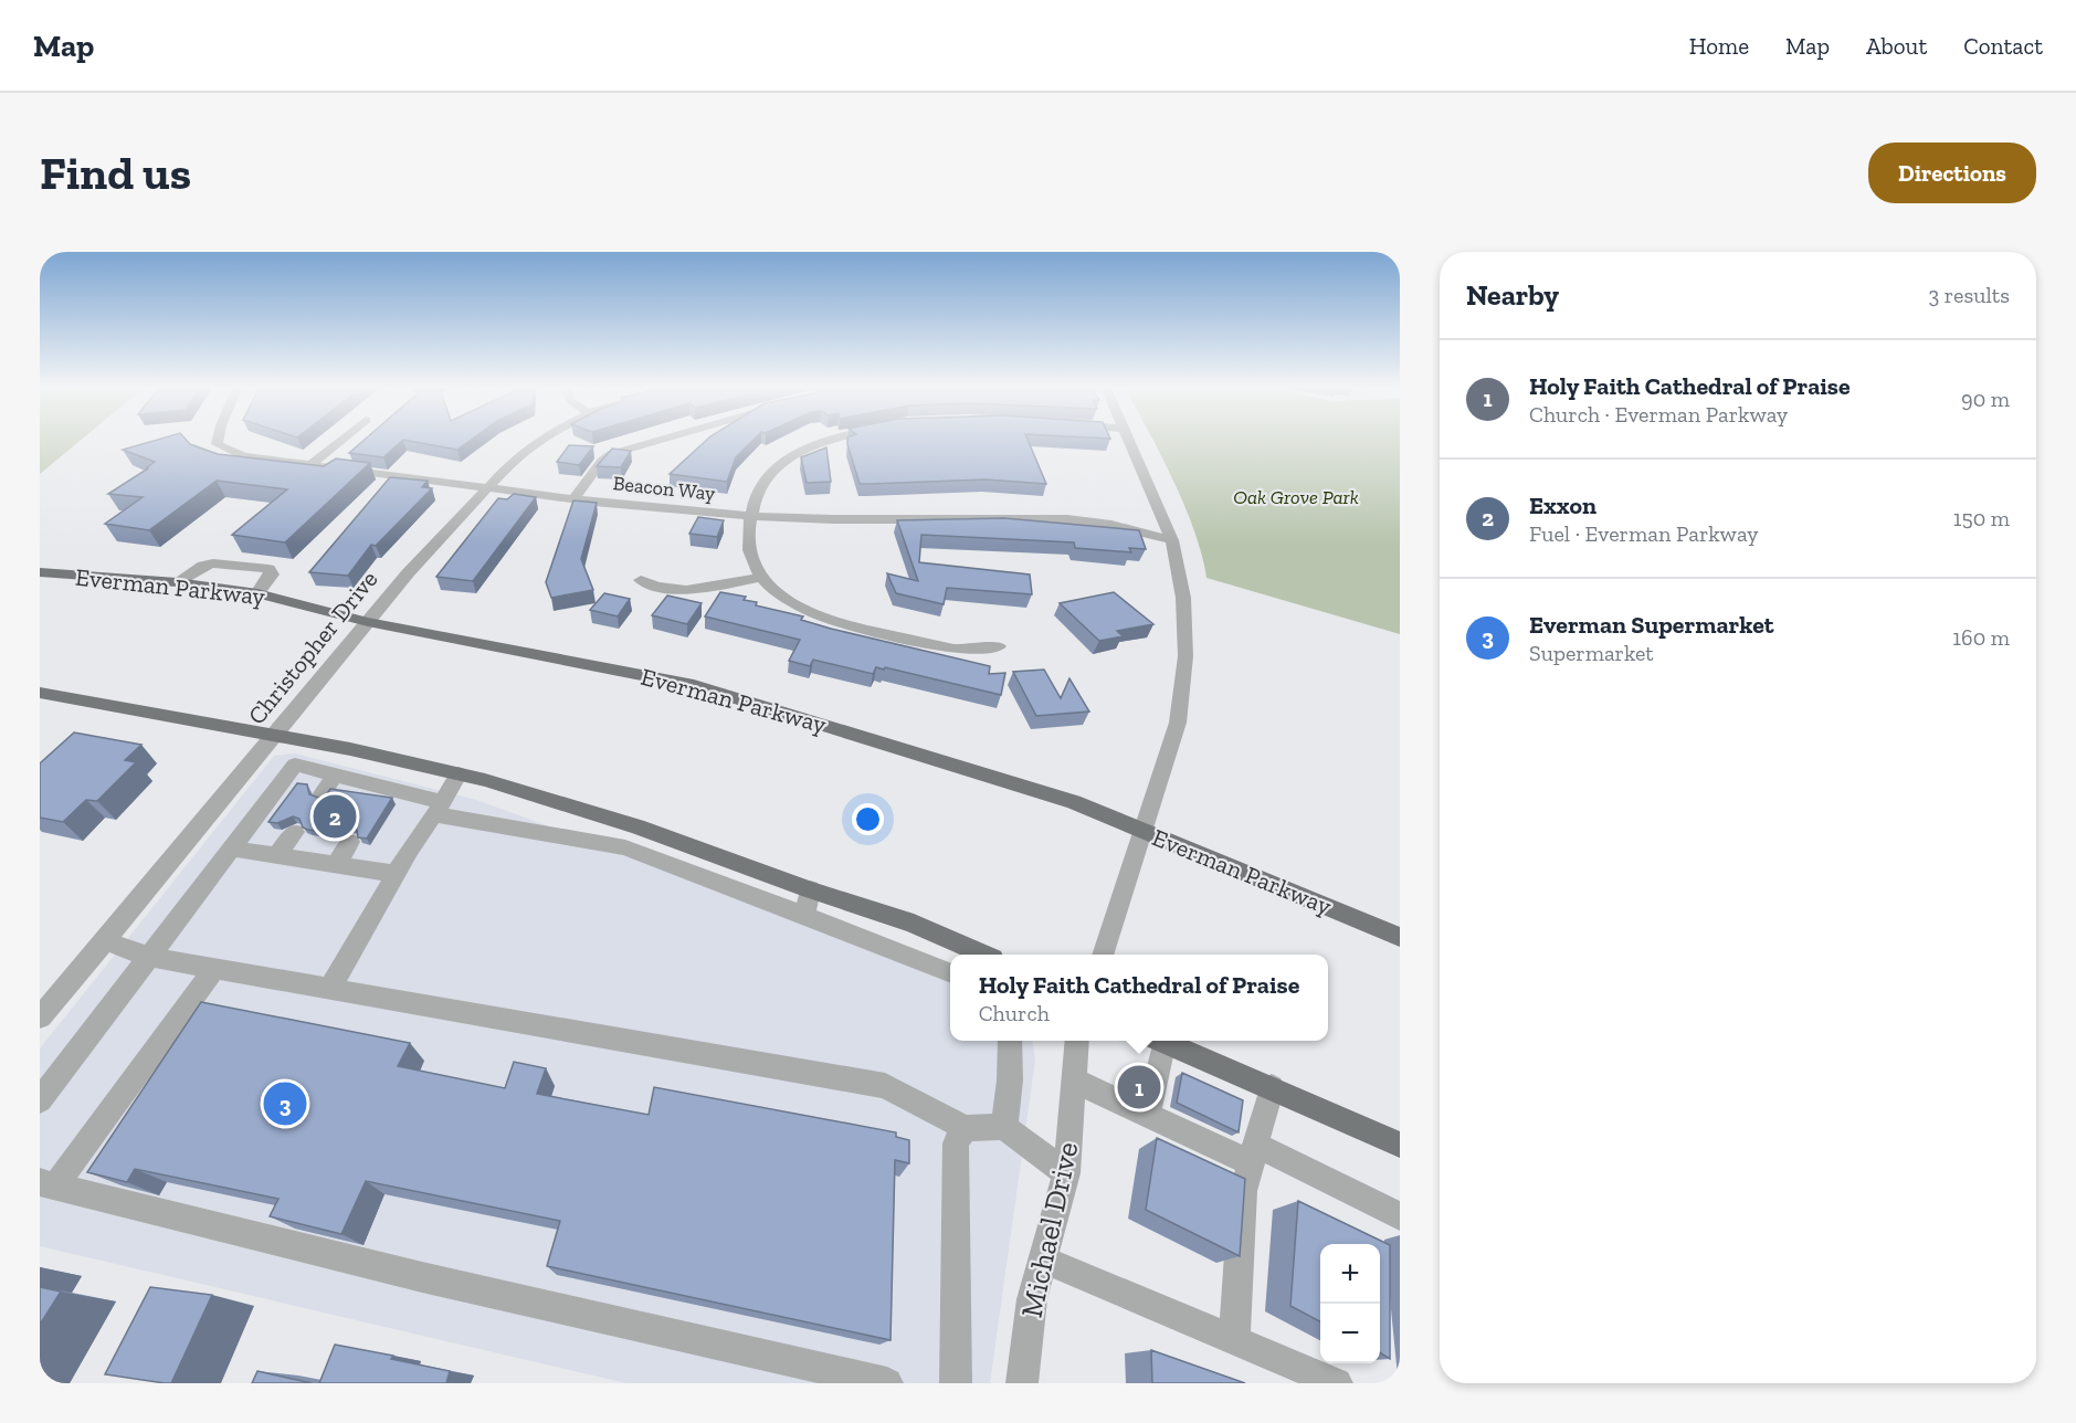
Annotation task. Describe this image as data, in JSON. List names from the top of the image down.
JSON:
{
  "streets": {
    "main road": ["Everman Parkway"],
    "street": ["Beacon Way", "Christopher Drive", "Michael Drive"]
  },
  "crossings": [
    ["Beacon Way", "Christopher Drive"],
    ["Everman Parkway", "Christopher Drive"]
  ],
  "parks": ["Oak Grove Park"],
  "page": {
    "header": "Map",
    "nav": [
      "Home",
      "Map",
      "About",
      "Contact"
    ],
    "buttons": "Directions",
    "title": "Find us",
    "heading": ["Nearby", "3 results"],
    "list": [
      {
        "mark": "1",
        "name": "Holy Faith Cathedral of Praise",
        "note": "Church · Everman Parkway",
        "value": "90 m"
      },
      {
        "mark": "2",
        "name": "Exxon",
        "note": "Fuel · Everman Parkway",
        "value": "150 m"
      },
      {
        "mark": "3",
        "name": "Everman Supermarket",
        "note": "Supermarket",
        "value": "160 m"
      }
    ],
    "pins": ["2", "1", "3"],
    "popup": ["Holy Faith Cathedral of Praise", "Church"],
    "map_buttons": ["+", "−"]
  }
}
